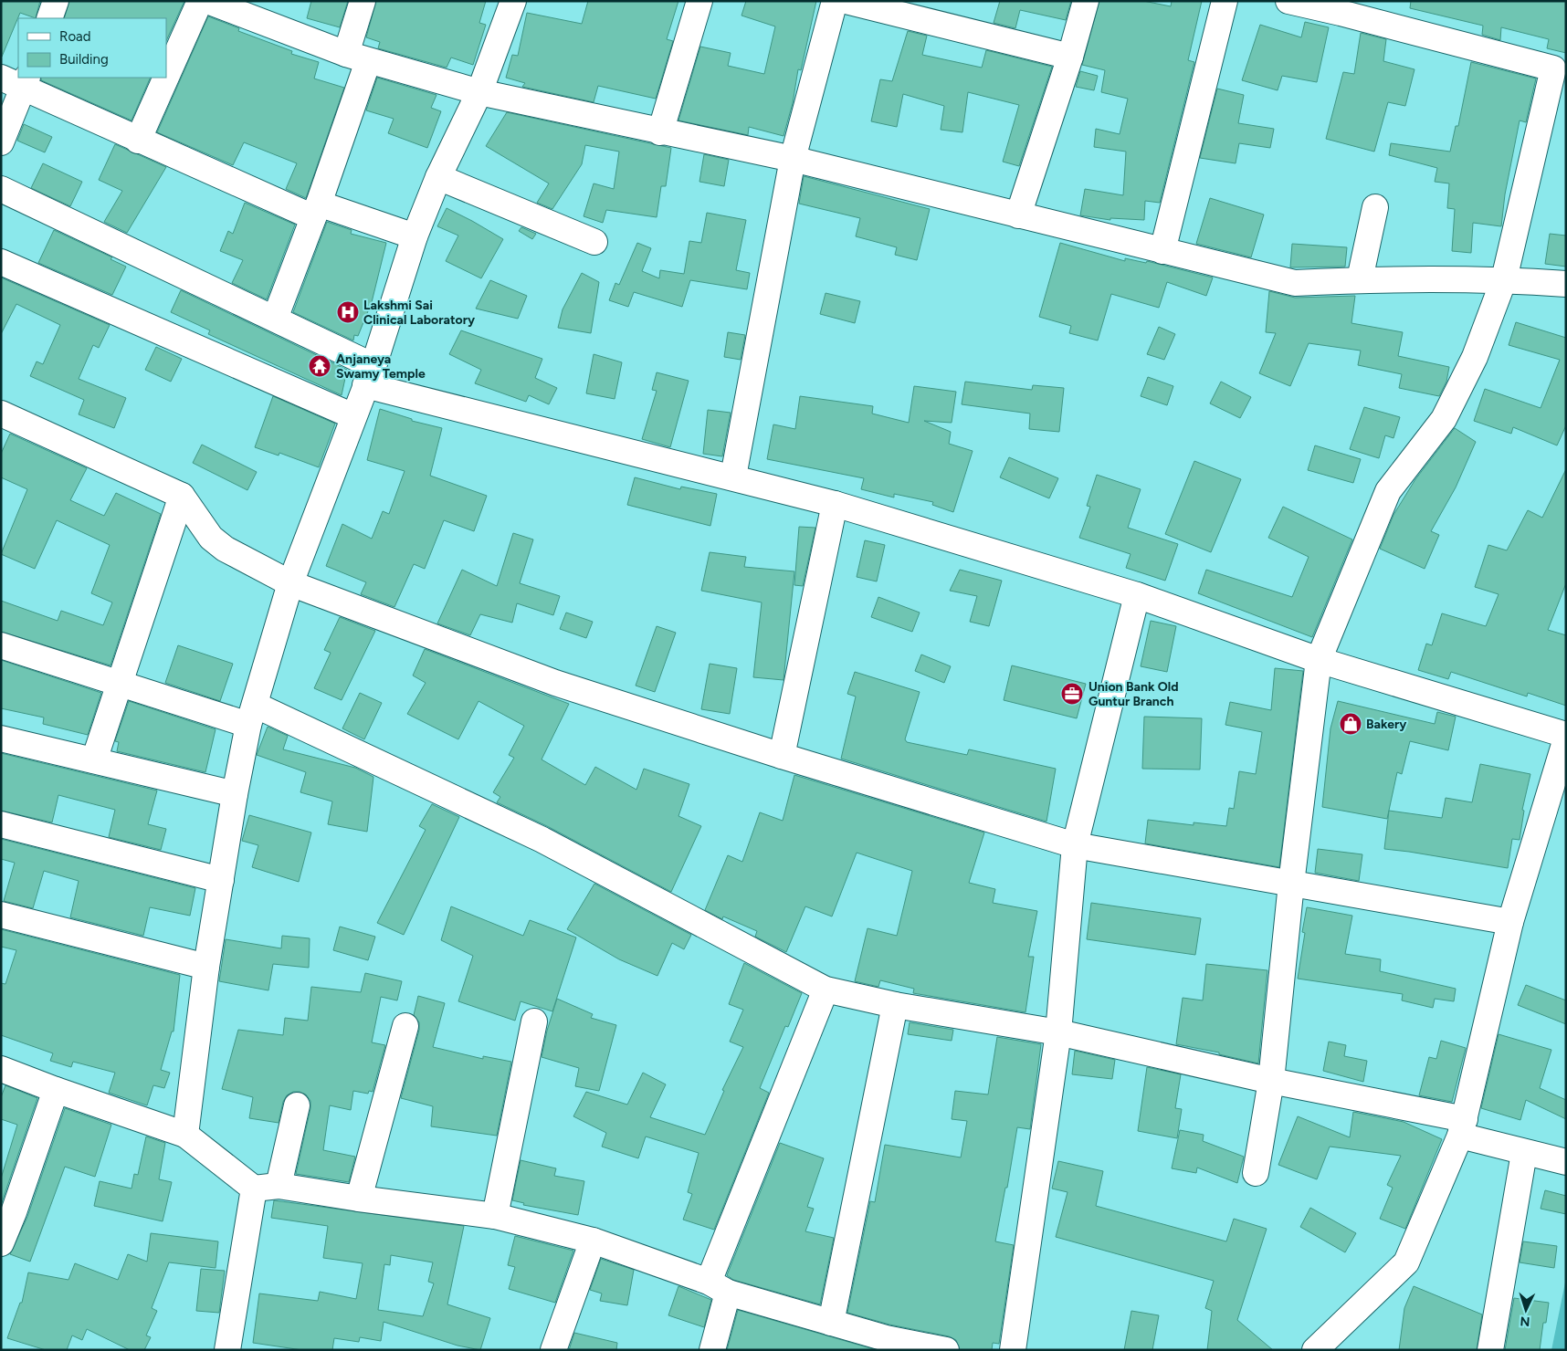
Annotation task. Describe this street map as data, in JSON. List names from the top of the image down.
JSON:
{
  "places": {
    "hospital": ["Lakshmi Sai Clinical Laboratory"],
    "temple": ["Anjaneya Swamy Temple"],
    "office": ["Union Bank Old Guntur Branch"],
    "shop": ["Bakery"]
  },
  "legend": ["Road", "Building"],
  "north": "bottom"
}
